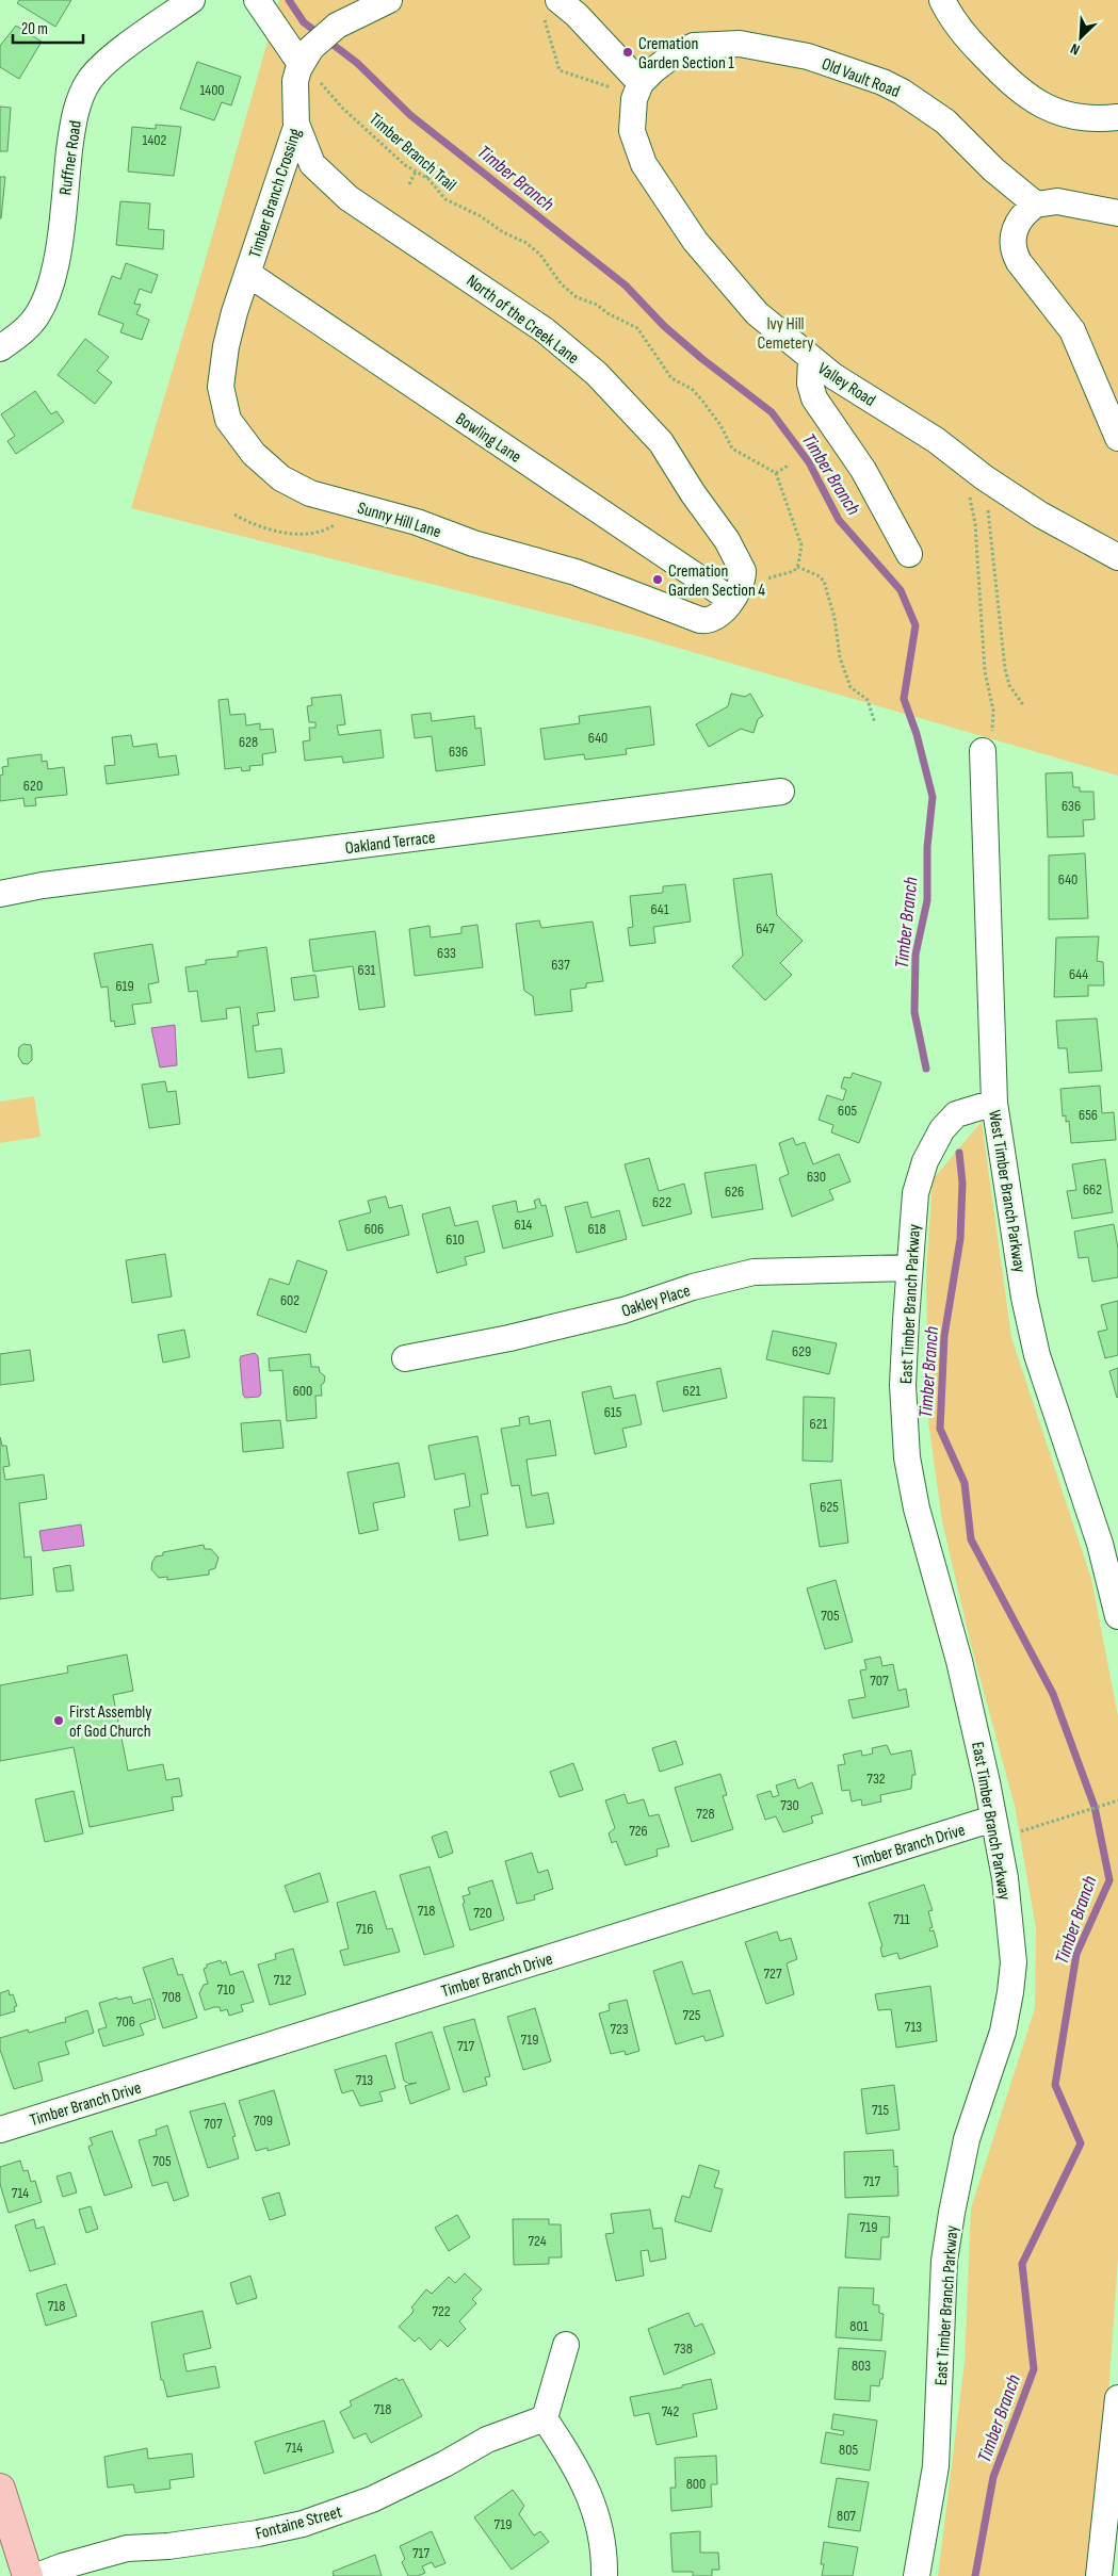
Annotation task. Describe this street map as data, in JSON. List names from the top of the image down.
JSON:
{
  "streets": {
    "street": [
      "Old Vault Road",
      "Ruffner Road",
      "Timber Branch Crossing",
      "North of the Creek Lane",
      "Valley Road",
      "Bowling Lane",
      "Sunny Hill Lane",
      "Oakland Terrace",
      "West Timber Branch Parkway",
      "Oakley Place",
      "East Timber Branch Parkway",
      "Timber Branch Drive",
      "Fontaine Street"
    ],
    "path": ["Timber Branch Trail"]
  },
  "crossings": [
    ["Old Vault Road", "Valley Road"],
    ["Timber Branch Trail", "Timber Branch Crossing"],
    ["Timber Branch Crossing", "North of the Creek Lane"],
    ["Timber Branch Crossing", "Bowling Lane"],
    ["Timber Branch Crossing", "Sunny Hill Lane"],
    ["North of the Creek Lane", "Bowling Lane"],
    ["North of the Creek Lane", "Sunny Hill Lane"],
    ["Bowling Lane", "Sunny Hill Lane"],
    ["West Timber Branch Parkway", "East Timber Branch Parkway"],
    ["Oakley Place", "East Timber Branch Parkway"],
    ["East Timber Branch Parkway", "Timber Branch Drive"]
  ],
  "water": ["Timber Branch"],
  "parks": ["Ivy Hill Cemetery"],
  "places": ["Cremation Garden Section 1", "Cremation Garden Section 4", "First Assembly of God Church"],
  "house_numbers": [
    "1400",
    "1402",
    "640",
    "628",
    "636",
    "620",
    "636",
    "640",
    "641",
    "647",
    "633",
    "637",
    "631",
    "644",
    "619",
    "605",
    "656",
    "630",
    "662",
    "626",
    "622",
    "614",
    "606",
    "618",
    "610",
    "602",
    "629",
    "600",
    "621",
    "615",
    "621",
    "625",
    "705",
    "707",
    "732",
    "730",
    "728",
    "726",
    "718",
    "720",
    "711",
    "716",
    "727",
    "712",
    "710",
    "708",
    "725",
    "706",
    "713",
    "723",
    "719",
    "717",
    "713",
    "715",
    "709",
    "707",
    "705",
    "717",
    "714",
    "719",
    "724",
    "718",
    "722",
    "801",
    "738",
    "803",
    "718",
    "742",
    "714",
    "805",
    "800",
    "807",
    "719",
    "717"
  ],
  "scale_bar": "20 m",
  "north": "bottom left"
}
